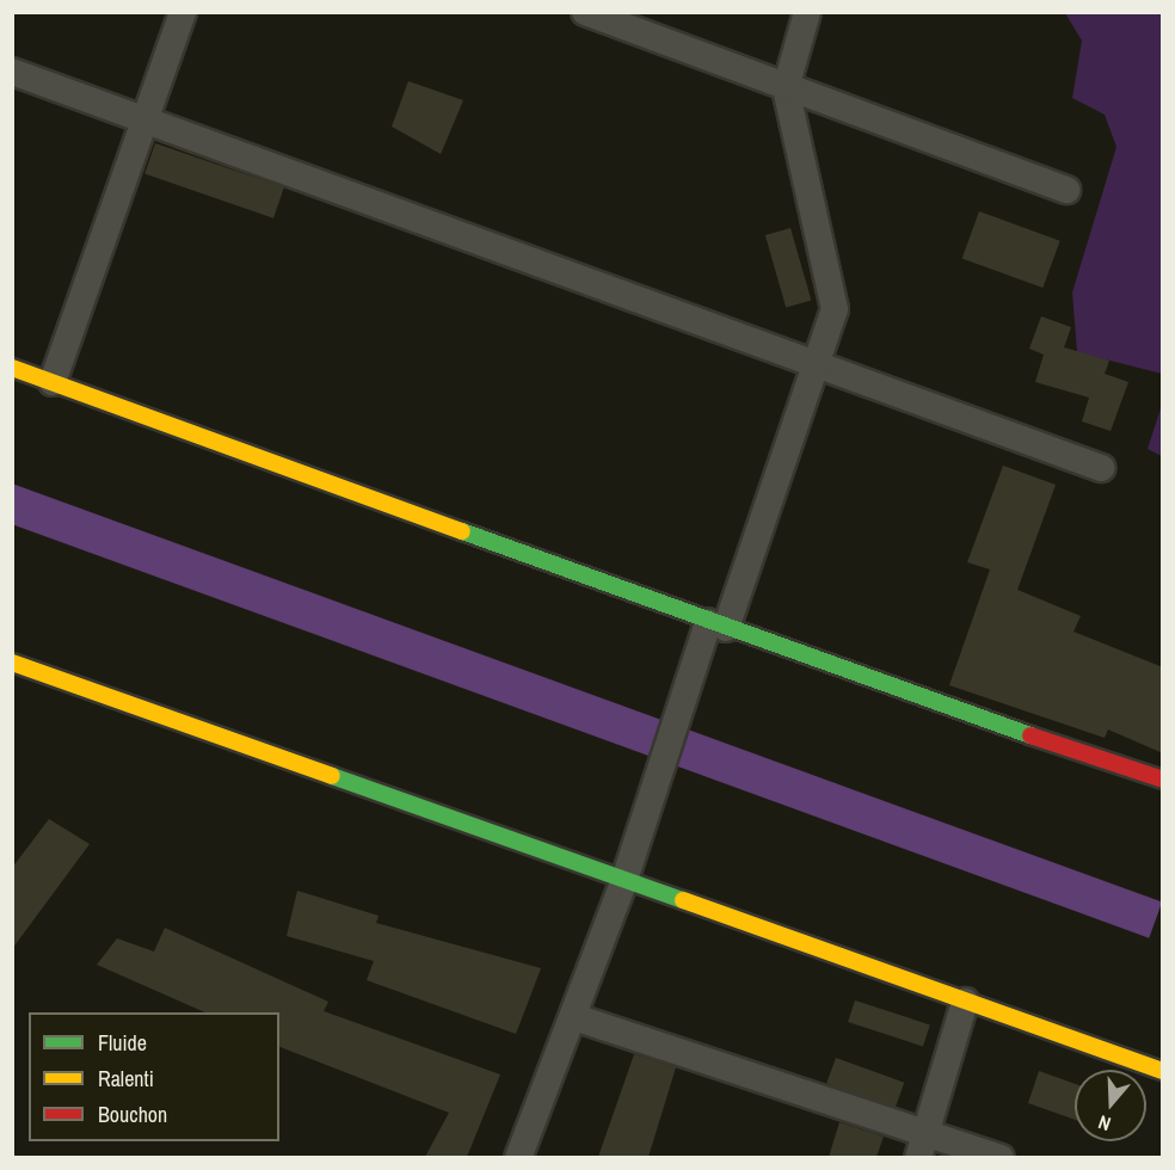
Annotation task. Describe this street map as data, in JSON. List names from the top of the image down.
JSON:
{
  "legend": ["Fluide", "Ralenti", "Bouchon"],
  "north": "bottom"
}
